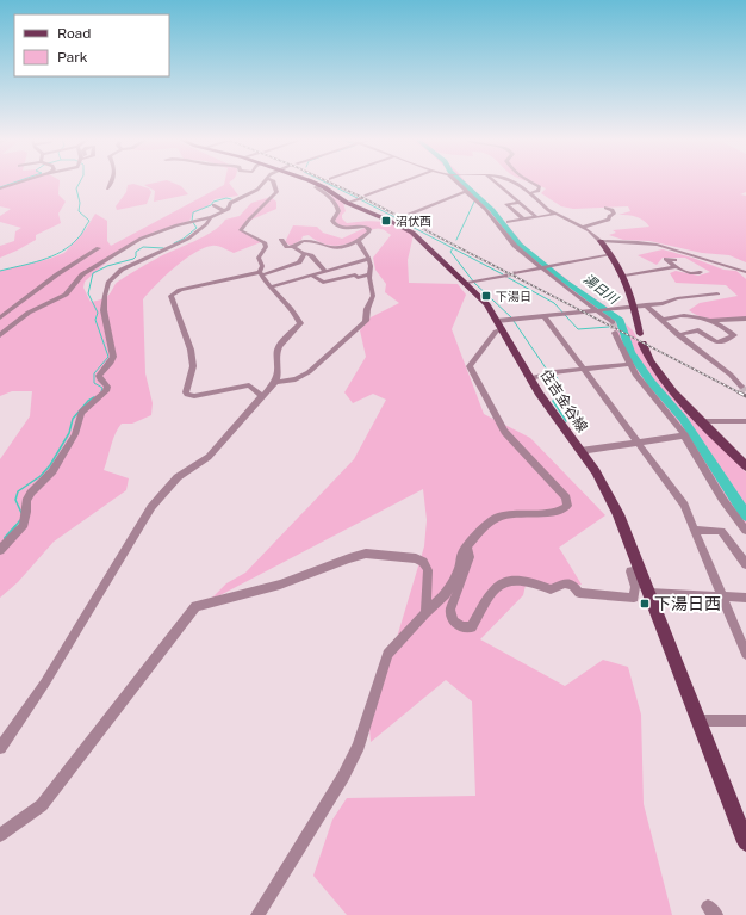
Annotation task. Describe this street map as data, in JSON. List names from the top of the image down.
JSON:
{
  "streets": {
    "main road": ["住吉金谷線"]
  },
  "water": ["湯日川"],
  "places": {
    "transit": ["沼伏西", "下湯日", "下湯日西"]
  },
  "legend": ["Road", "Park"]
}
